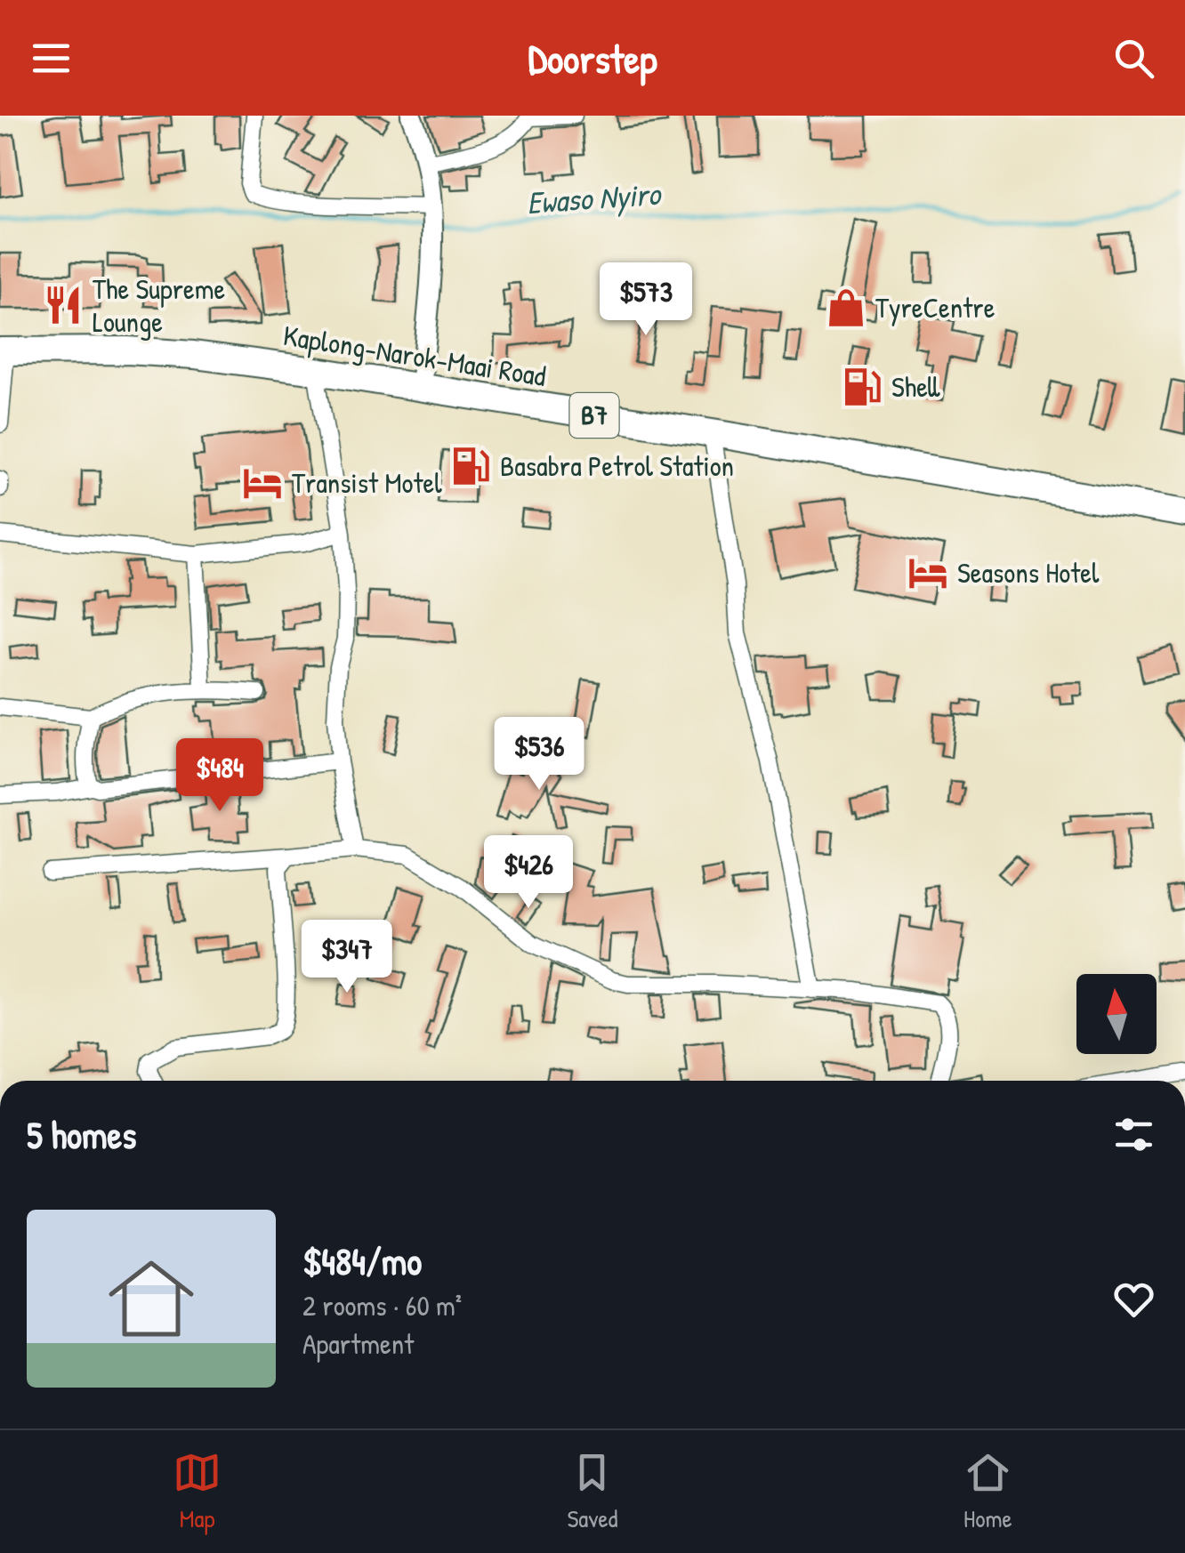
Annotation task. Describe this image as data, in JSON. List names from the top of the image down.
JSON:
{
  "streets": {
    "highway": ["Kaplong-Narok-Maai Road", "B7"]
  },
  "water": ["Ewaso Nyiro"],
  "places": {
    "restaurant": ["The Supreme Lounge"],
    "shop": ["TyreCentre"],
    "fuel station": ["Shell", "Basabra Petrol Station"],
    "hotel": ["Transist Motel", "Seasons Hotel"]
  },
  "north": "top",
  "page": {
    "header": "Doorstep",
    "price": [
      "$573",
      "$536",
      "$484",
      "$426",
      "$347"
    ],
    "heading": "5 homes",
    "list": [
      {
        "name": "$484/mo",
        "note": "2 rooms · 60 m² · Apartment"
      }
    ],
    "tabs": ["Map", "Saved", "Home"]
  }
}
